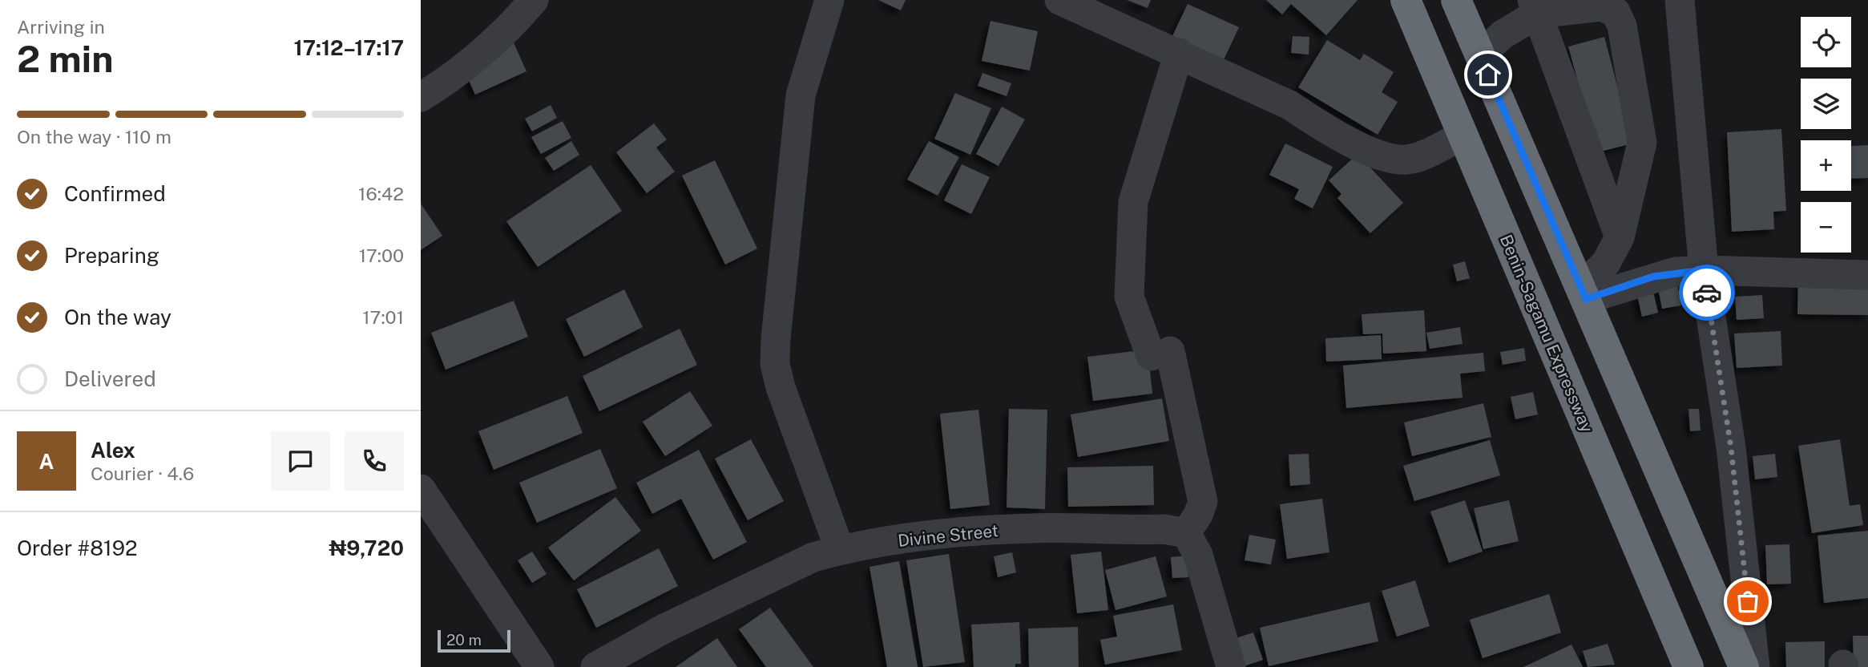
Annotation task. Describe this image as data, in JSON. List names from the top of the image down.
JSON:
{
  "streets": {
    "highway": ["Benin-Sagamu Expressway"],
    "street": ["Divine Street"]
  },
  "scale_bar": "20 m",
  "page": {
    "heading": ["2 min", "Arriving in", "17:12–17:17"],
    "panel": [
      "Alex",
      "Courier · 4.6",
      "Order #8192",
      "₦9,720"
    ],
    "map_buttons": ["+", "−"],
    "bar": "On the way · 110 m",
    "list": [
      ["Confirmed", "16:42"],
      ["Preparing", "17:00"],
      ["On the way", "17:01"],
      "Delivered"
    ],
    "round": "A",
    "scale": "20 m"
  }
}
